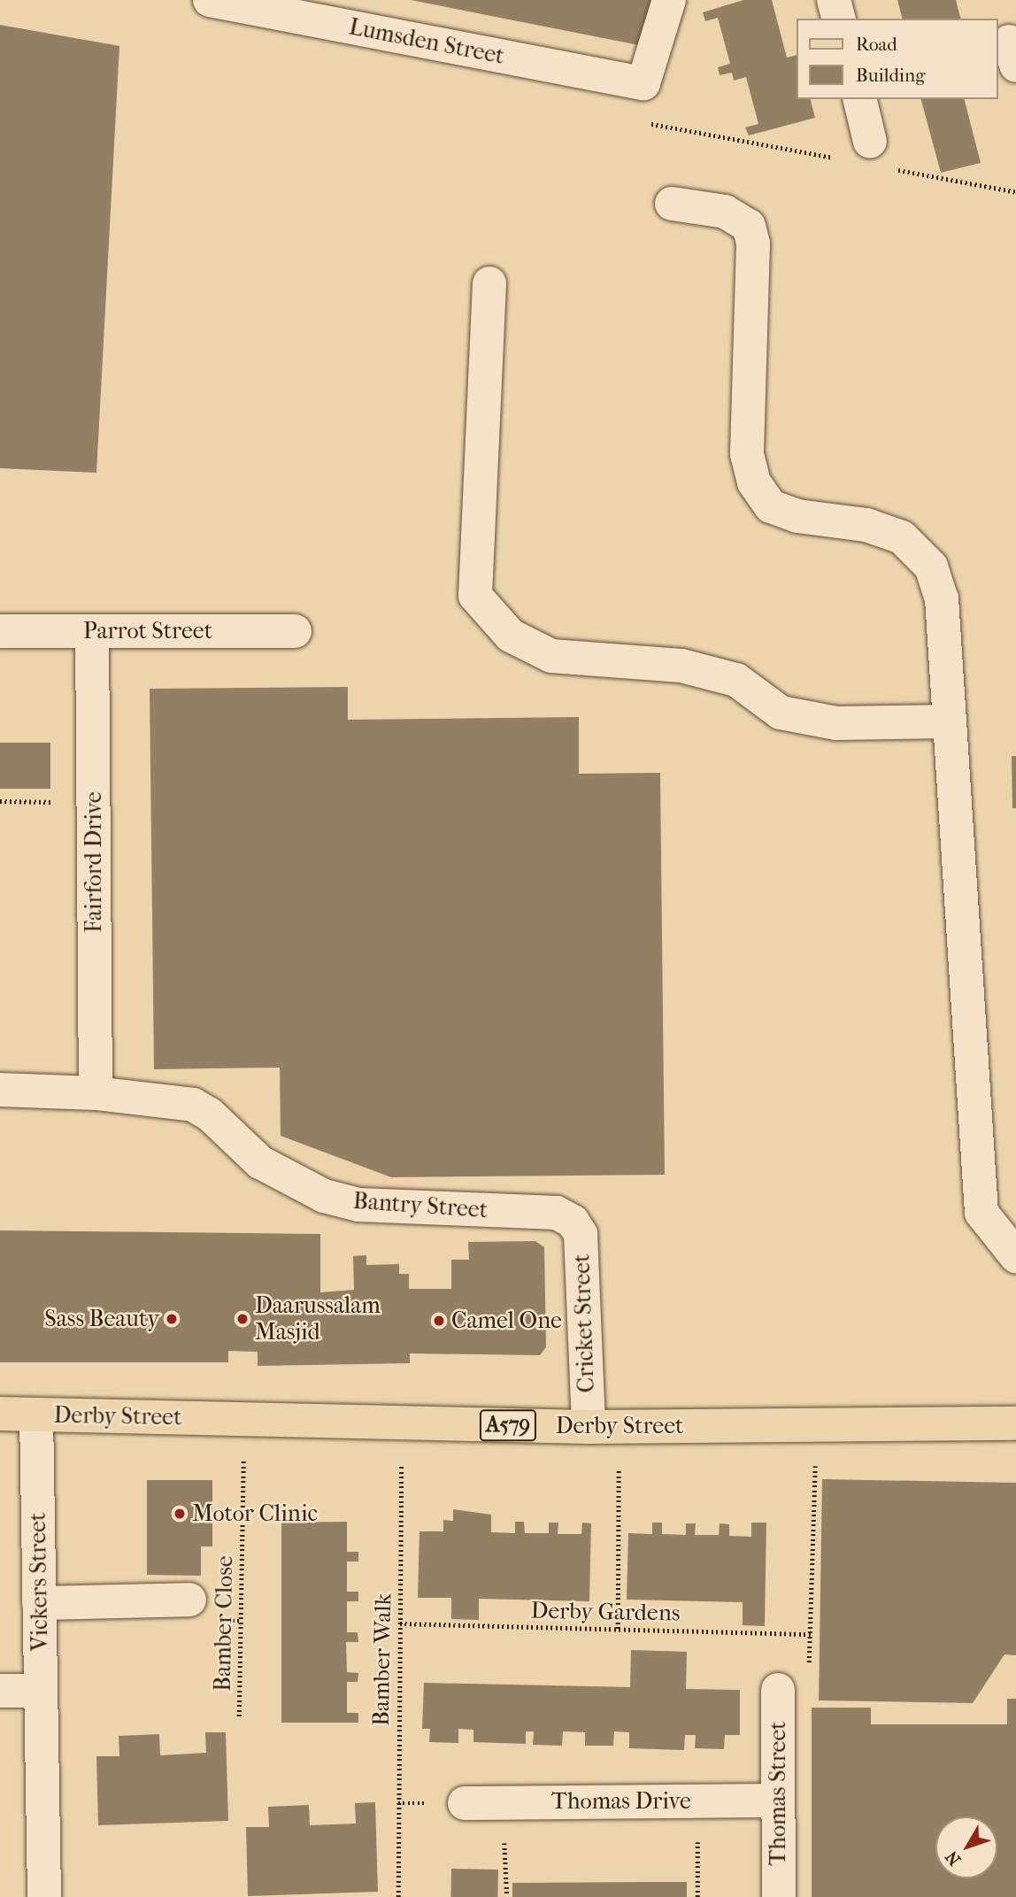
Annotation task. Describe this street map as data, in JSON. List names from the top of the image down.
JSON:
{
  "streets": {
    "main road": ["Derby Street", "A579"],
    "street": [
      "Lumsden Street",
      "Parrot Street",
      "Fairford Drive",
      "Bantry Street",
      "Cricket Street",
      "Vickers Street",
      "Thomas Street",
      "Thomas Drive"
    ],
    "path": ["Derby Gardens", "Bamber Close", "Bamber Walk"]
  },
  "crossings": [
    ["Parrot Street", "Fairford Drive"],
    ["Fairford Drive", "Bantry Street"],
    ["Bantry Street", "Cricket Street"],
    ["Cricket Street", "Derby Street"],
    ["Derby Street", "Vickers Street"],
    ["Derby Street", "Bamber Close"],
    ["Derby Street", "Bamber Walk"],
    ["Derby Gardens", "Bamber Walk"],
    ["Thomas Street", "Thomas Drive"]
  ],
  "places": [
    "Sass Beauty",
    "Daarussalam Masjid",
    "Camel One",
    "Motor Clinic"
  ],
  "legend": ["Road", "Building"],
  "north": "bottom left"
}
